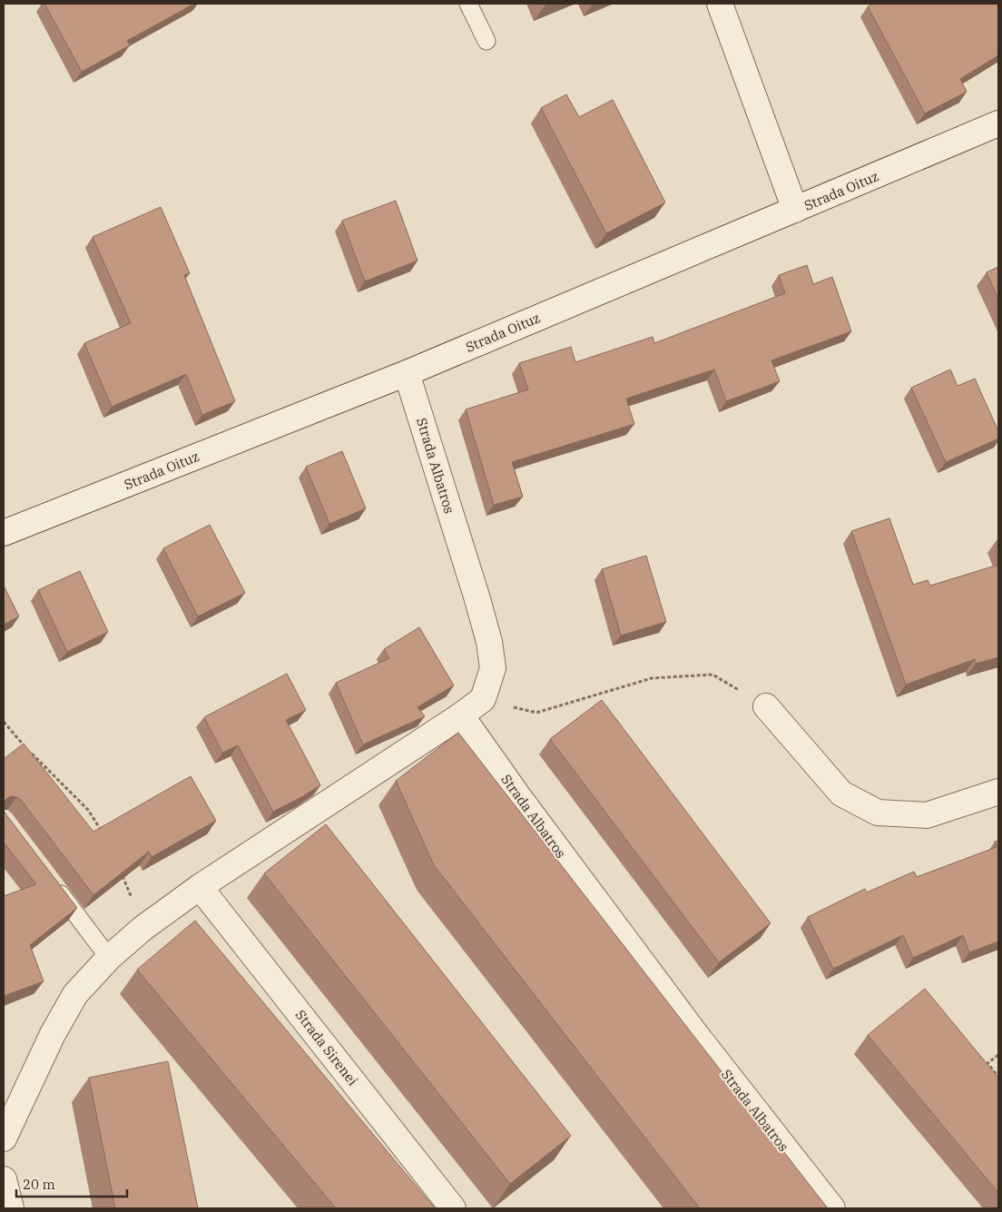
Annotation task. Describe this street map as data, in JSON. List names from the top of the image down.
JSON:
{
  "streets": {
    "street": ["Strada Oituz", "Strada Albatros", "Strada Sirenei"]
  },
  "crossings": [
    ["Strada Oituz", "Strada Albatros"]
  ],
  "scale_bar": "20 m"
}
